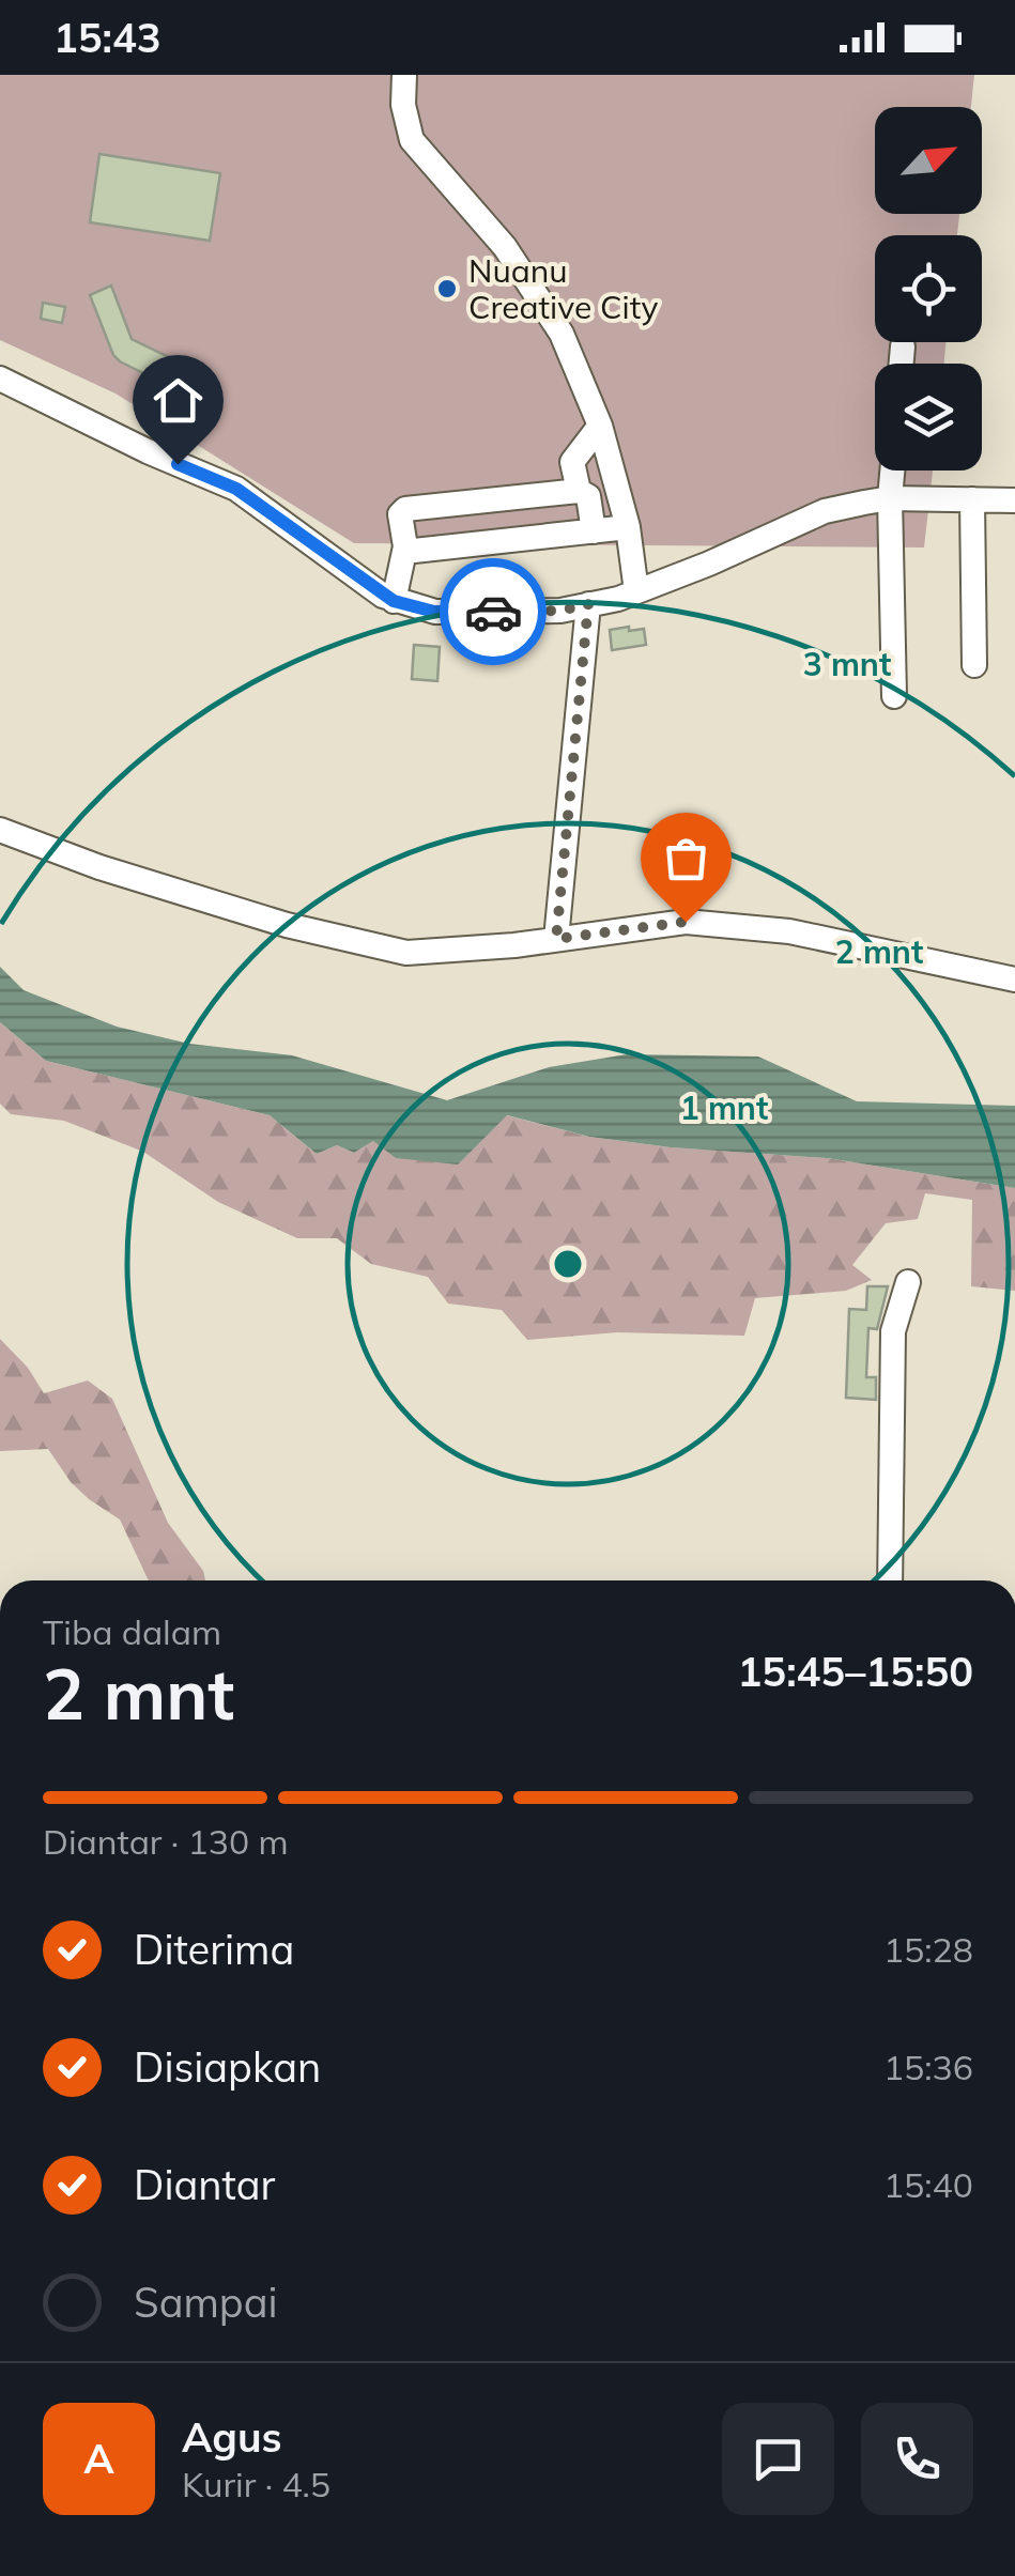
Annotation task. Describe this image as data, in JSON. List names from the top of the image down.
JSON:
{
  "places": ["Nuanu Creative City"],
  "north": "top right",
  "page": {
    "status": "15:43",
    "heading": ["2 mnt", "Tiba dalam", "15:45–15:50"],
    "panel": ["Agus", "Kurir · 4.5"],
    "bar": "Diantar · 130 m",
    "list": [
      ["Diterima", "15:28"],
      ["Disiapkan", "15:36"],
      ["Diantar", "15:40"],
      "Sampai"
    ],
    "round": "A"
  },
  "rings": ["3 mnt", "2 mnt", "1 mnt"]
}
